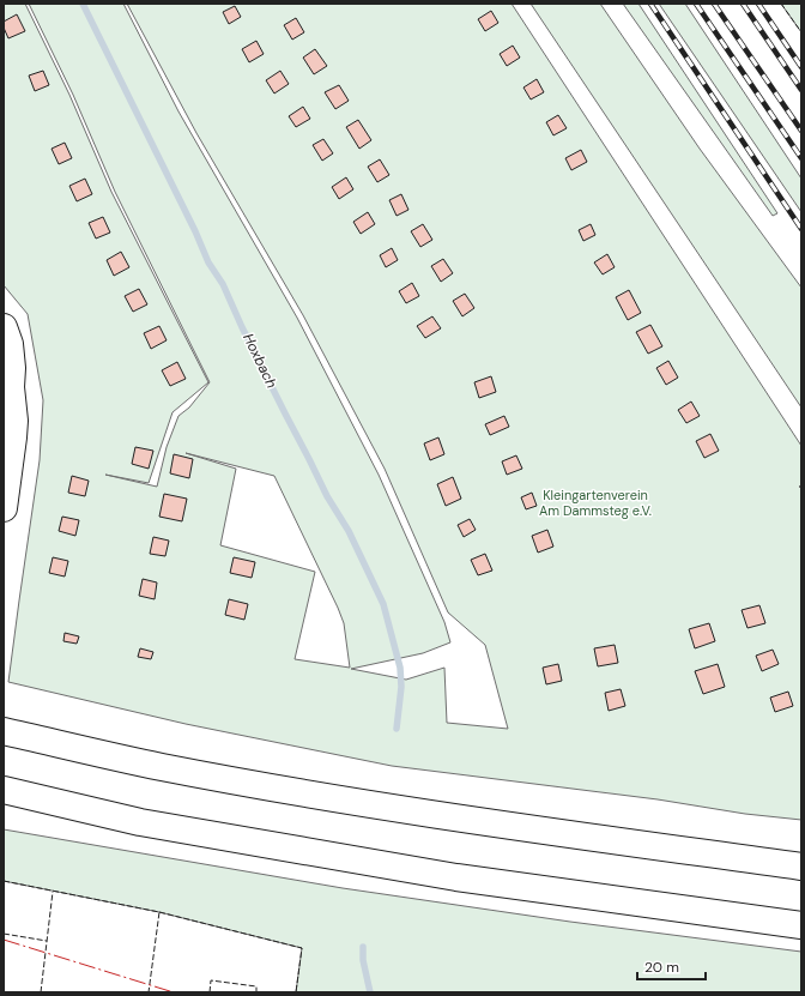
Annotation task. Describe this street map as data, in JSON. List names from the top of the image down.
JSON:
{
  "water": ["Hoxbach"],
  "parks": ["Kleingartenverein Am Dammsteg e.V."],
  "scale_bar": "20 m"
}
